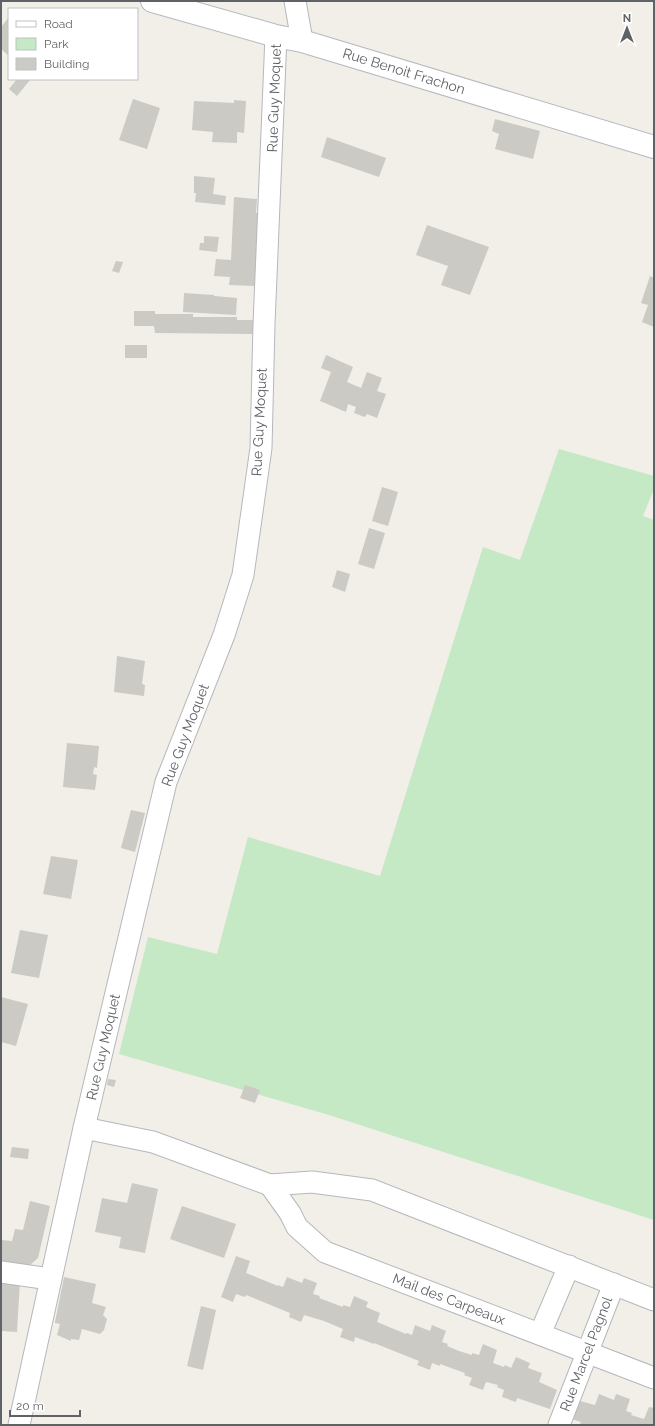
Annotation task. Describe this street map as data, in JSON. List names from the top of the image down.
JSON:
{
  "streets": {
    "main road": ["Rue Benoit Frachon"],
    "street": ["Rue Guy Moquet", "Mail des Carpeaux", "Rue Marcel Pagnol"]
  },
  "crossings": [
    ["Rue Benoit Frachon", "Rue Guy Moquet"],
    ["Mail des Carpeaux", "Rue Marcel Pagnol"]
  ],
  "legend": ["Road", "Park", "Building"],
  "scale_bar": "20 m",
  "north": "top"
}
